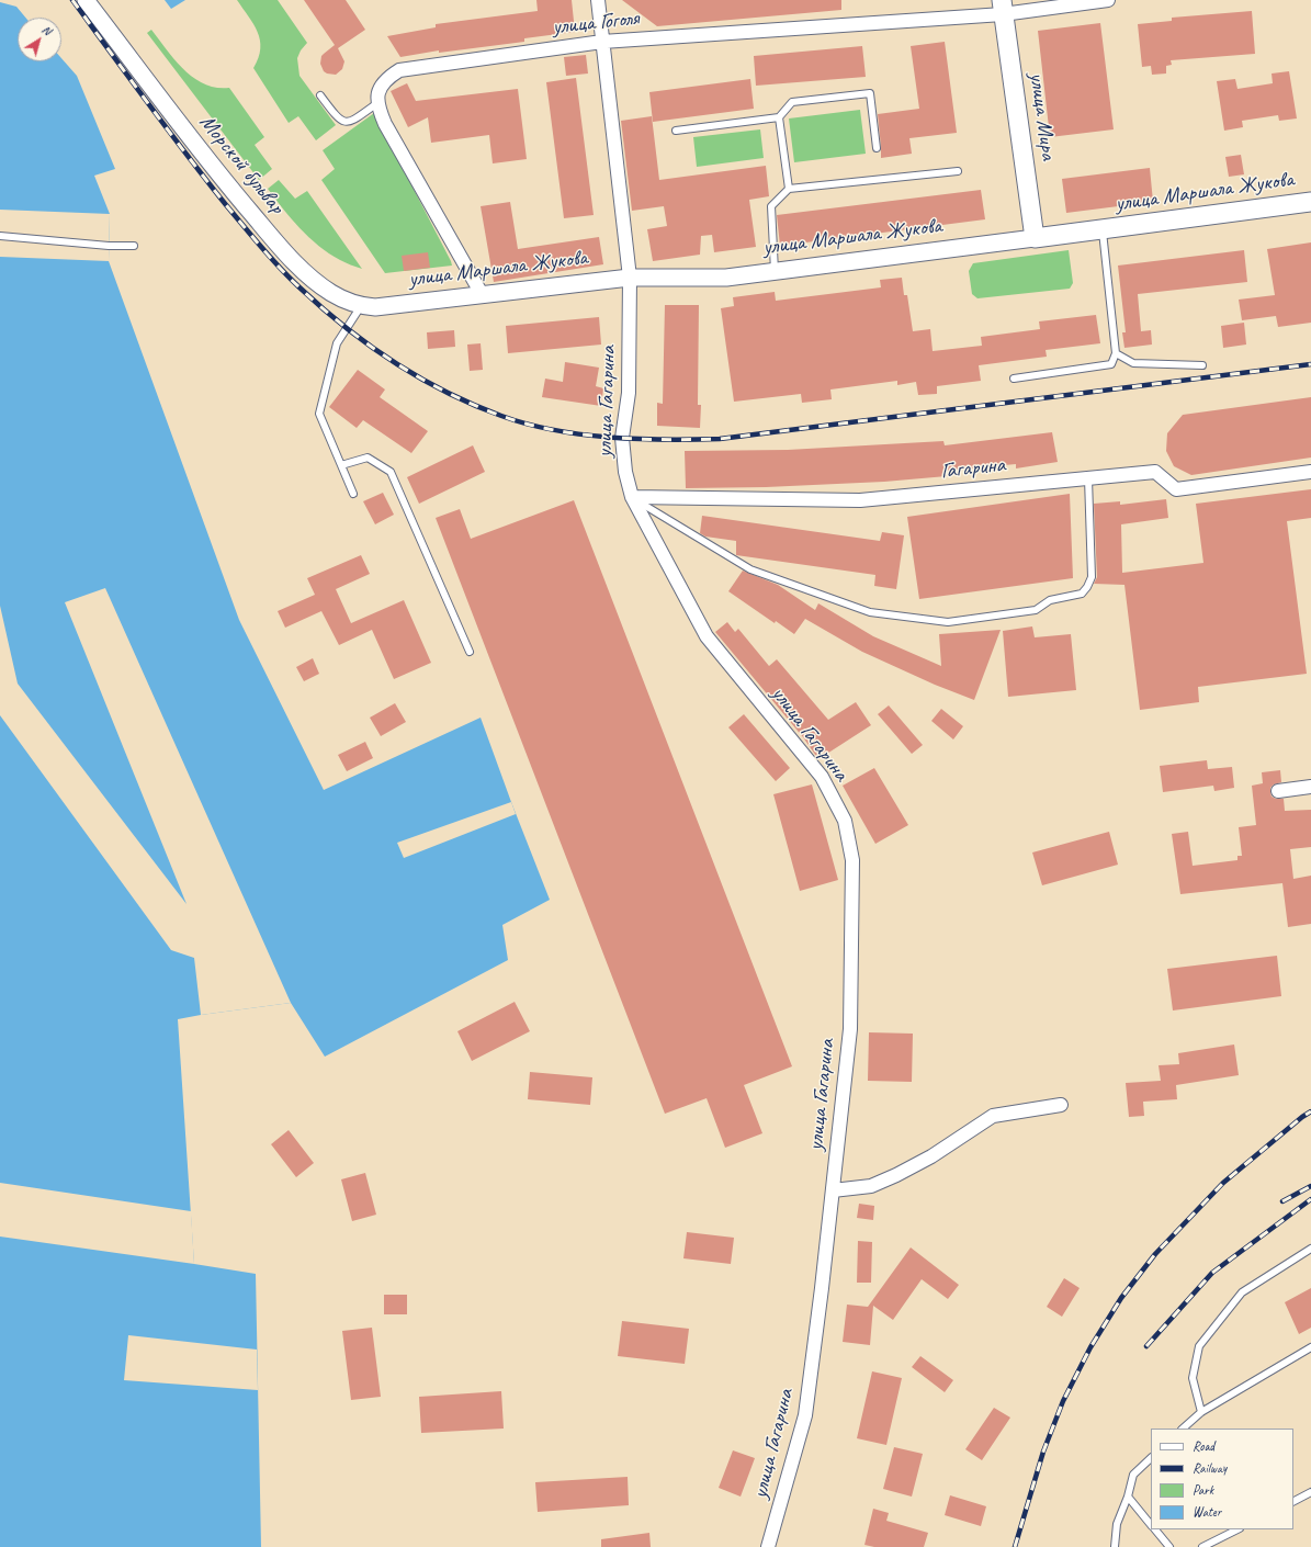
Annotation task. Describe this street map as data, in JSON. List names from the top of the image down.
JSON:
{
  "streets": {
    "main road": ["улица Мира", "улица Маршала Жукова"],
    "street": [
      "улица Гоголя",
      "Морской бульвар",
      "улица Гагарина",
      "Гагарина"
    ]
  },
  "crossings": [
    ["улица Гоголя", "улица Мира"],
    ["улица Гоголя", "улица Гагарина"],
    ["улица Мира", "улица Маршала Жукова"],
    ["Морской бульвар", "улица Маршала Жукова"],
    ["улица Маршала Жукова", "улица Гагарина"],
    ["улица Гагарина", "Гагарина"]
  ],
  "legend": [
    "Road",
    "Railway",
    "Park",
    "Water"
  ],
  "north": "top right"
}
